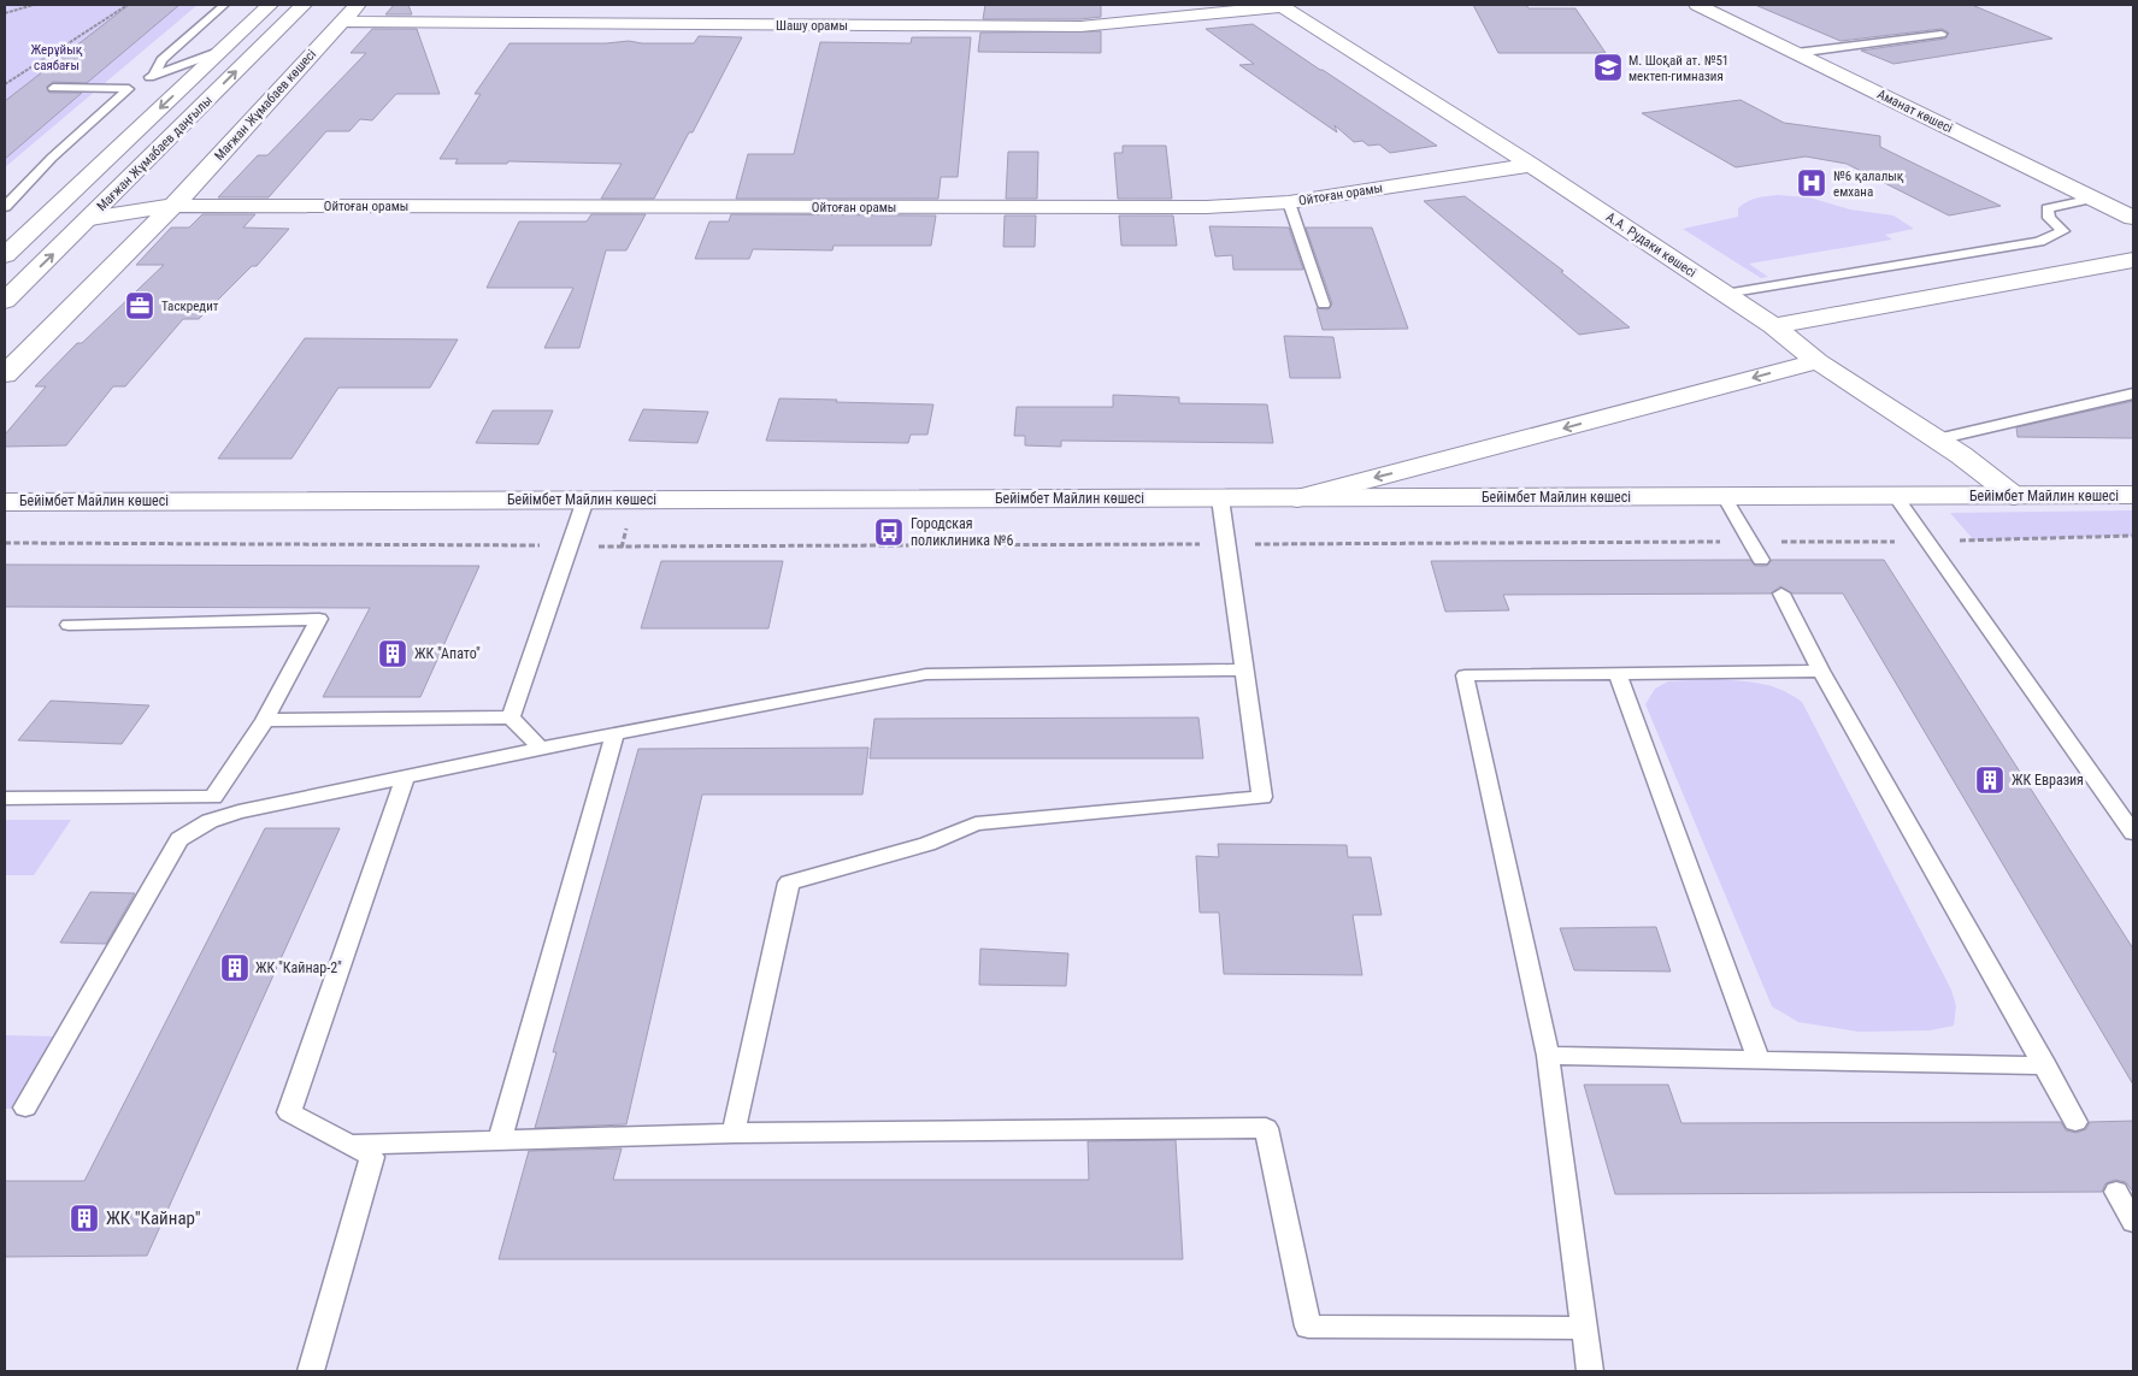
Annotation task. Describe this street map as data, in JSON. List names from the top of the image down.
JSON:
{
  "streets": {
    "street": [
      "Шашу орамы",
      "Мағжан Жұмабаев көшесі",
      "Аманат көшесі",
      "Мағжан Жұмабаев даңғылы",
      "Ойтоған орамы",
      "А.А. Рудаки көшесі",
      "Бейімбет Майлин көшесі"
    ]
  },
  "crossings": [
    ["Шашу орамы", "Мағжан Жұмабаев көшесі"],
    ["Шашу орамы", "А.А. Рудаки көшесі"],
    ["Мағжан Жұмабаев көшесі", "Ойтоған орамы"],
    ["Мағжан Жұмабаев даңғылы", "Ойтоған орамы"],
    ["Ойтоған орамы", "А.А. Рудаки көшесі"],
    ["А.А. Рудаки көшесі", "Бейімбет Майлин көшесі"]
  ],
  "parks": ["Жерұйық саябағы"],
  "places": {
    "school or university": ["М. Шоқай ат. №51 мектеп-гимназия"],
    "hospital": ["№6 қалалық емхана"],
    "office": ["Таскредит"],
    "bus stop": ["Городская поликлиника №6"],
    "building": [
      "ЖК \"Апато\"",
      "ЖК Евразия",
      "ЖК \"Кайнар-2\"",
      "ЖК \"Кайнар\""
    ]
  }
}
